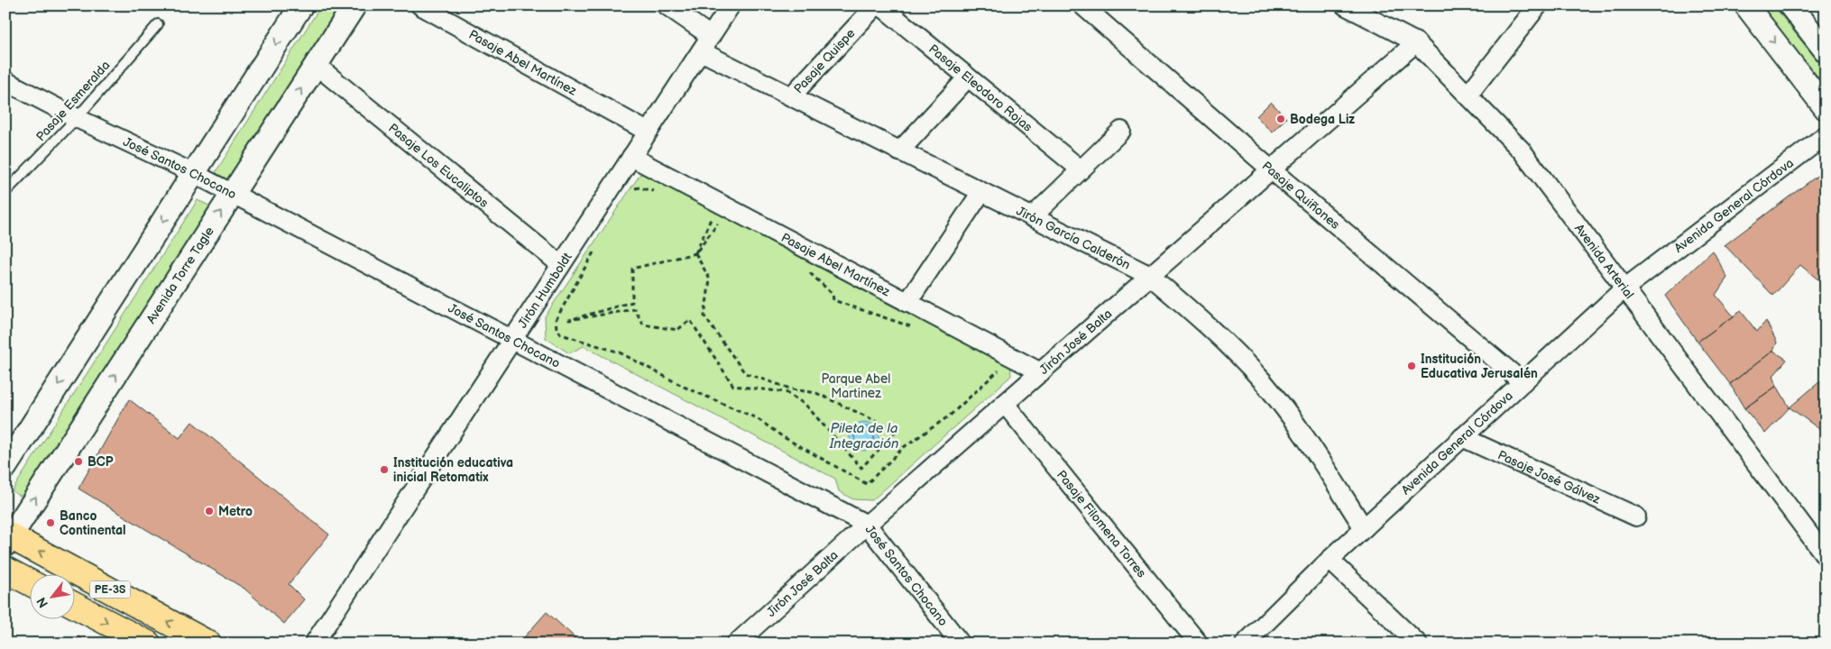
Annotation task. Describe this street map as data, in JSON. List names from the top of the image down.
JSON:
{
  "streets": {
    "main road": ["PE-3S"],
    "street": [
      "Pasaje Quispe",
      "Pasaje Abel Martínez",
      "Pasaje Eleodoro Rojas",
      "Pasaje Los Eucaliptos",
      "José Santos Chocano",
      "Pasaje Quiñones",
      "Avenida General Córdova",
      "Jirón García Calderón",
      "Avenida Arterial",
      "Avenida Torre Tagle",
      "Jirón Humboldt",
      "Jirón José Balta",
      "Pasaje José Gálvez",
      "Pasaje Filomena Torres"
    ],
    "lane": ["Pasaje Esmeralda"]
  },
  "crossings": [
    ["Pasaje Quispe", "Jirón García Calderón"],
    ["Pasaje Abel Martínez", "Jirón Humboldt"],
    ["Pasaje Abel Martínez", "Jirón José Balta"],
    ["Pasaje Esmeralda", "José Santos Chocano"],
    ["Pasaje Los Eucaliptos", "Avenida Torre Tagle"],
    ["Pasaje Los Eucaliptos", "Jirón Humboldt"],
    ["José Santos Chocano", "Avenida Torre Tagle"],
    ["José Santos Chocano", "Jirón Humboldt"],
    ["José Santos Chocano", "Jirón José Balta"],
    ["Pasaje Quiñones", "Avenida General Córdova"],
    ["Pasaje Quiñones", "Jirón José Balta"],
    ["Avenida General Córdova", "Jirón García Calderón"],
    ["Avenida General Córdova", "Avenida Arterial"],
    ["Avenida General Córdova", "Pasaje José Gálvez"],
    ["Jirón García Calderón", "Jirón Humboldt"],
    ["Jirón García Calderón", "Jirón José Balta"],
    ["Avenida Arterial", "Jirón José Balta"],
    ["Avenida Torre Tagle", "PE-3S"],
    ["Jirón José Balta", "Pasaje Filomena Torres"]
  ],
  "water": ["Pileta de la Integración"],
  "parks": ["Parque Abel Martinez"],
  "places": [
    "Bodega Liz",
    "Institución Educativa Jerusalén",
    "BCP",
    "Institución educativa inicial Retomatix",
    "Metro",
    "Banco Continental"
  ],
  "north": "bottom left"
}
